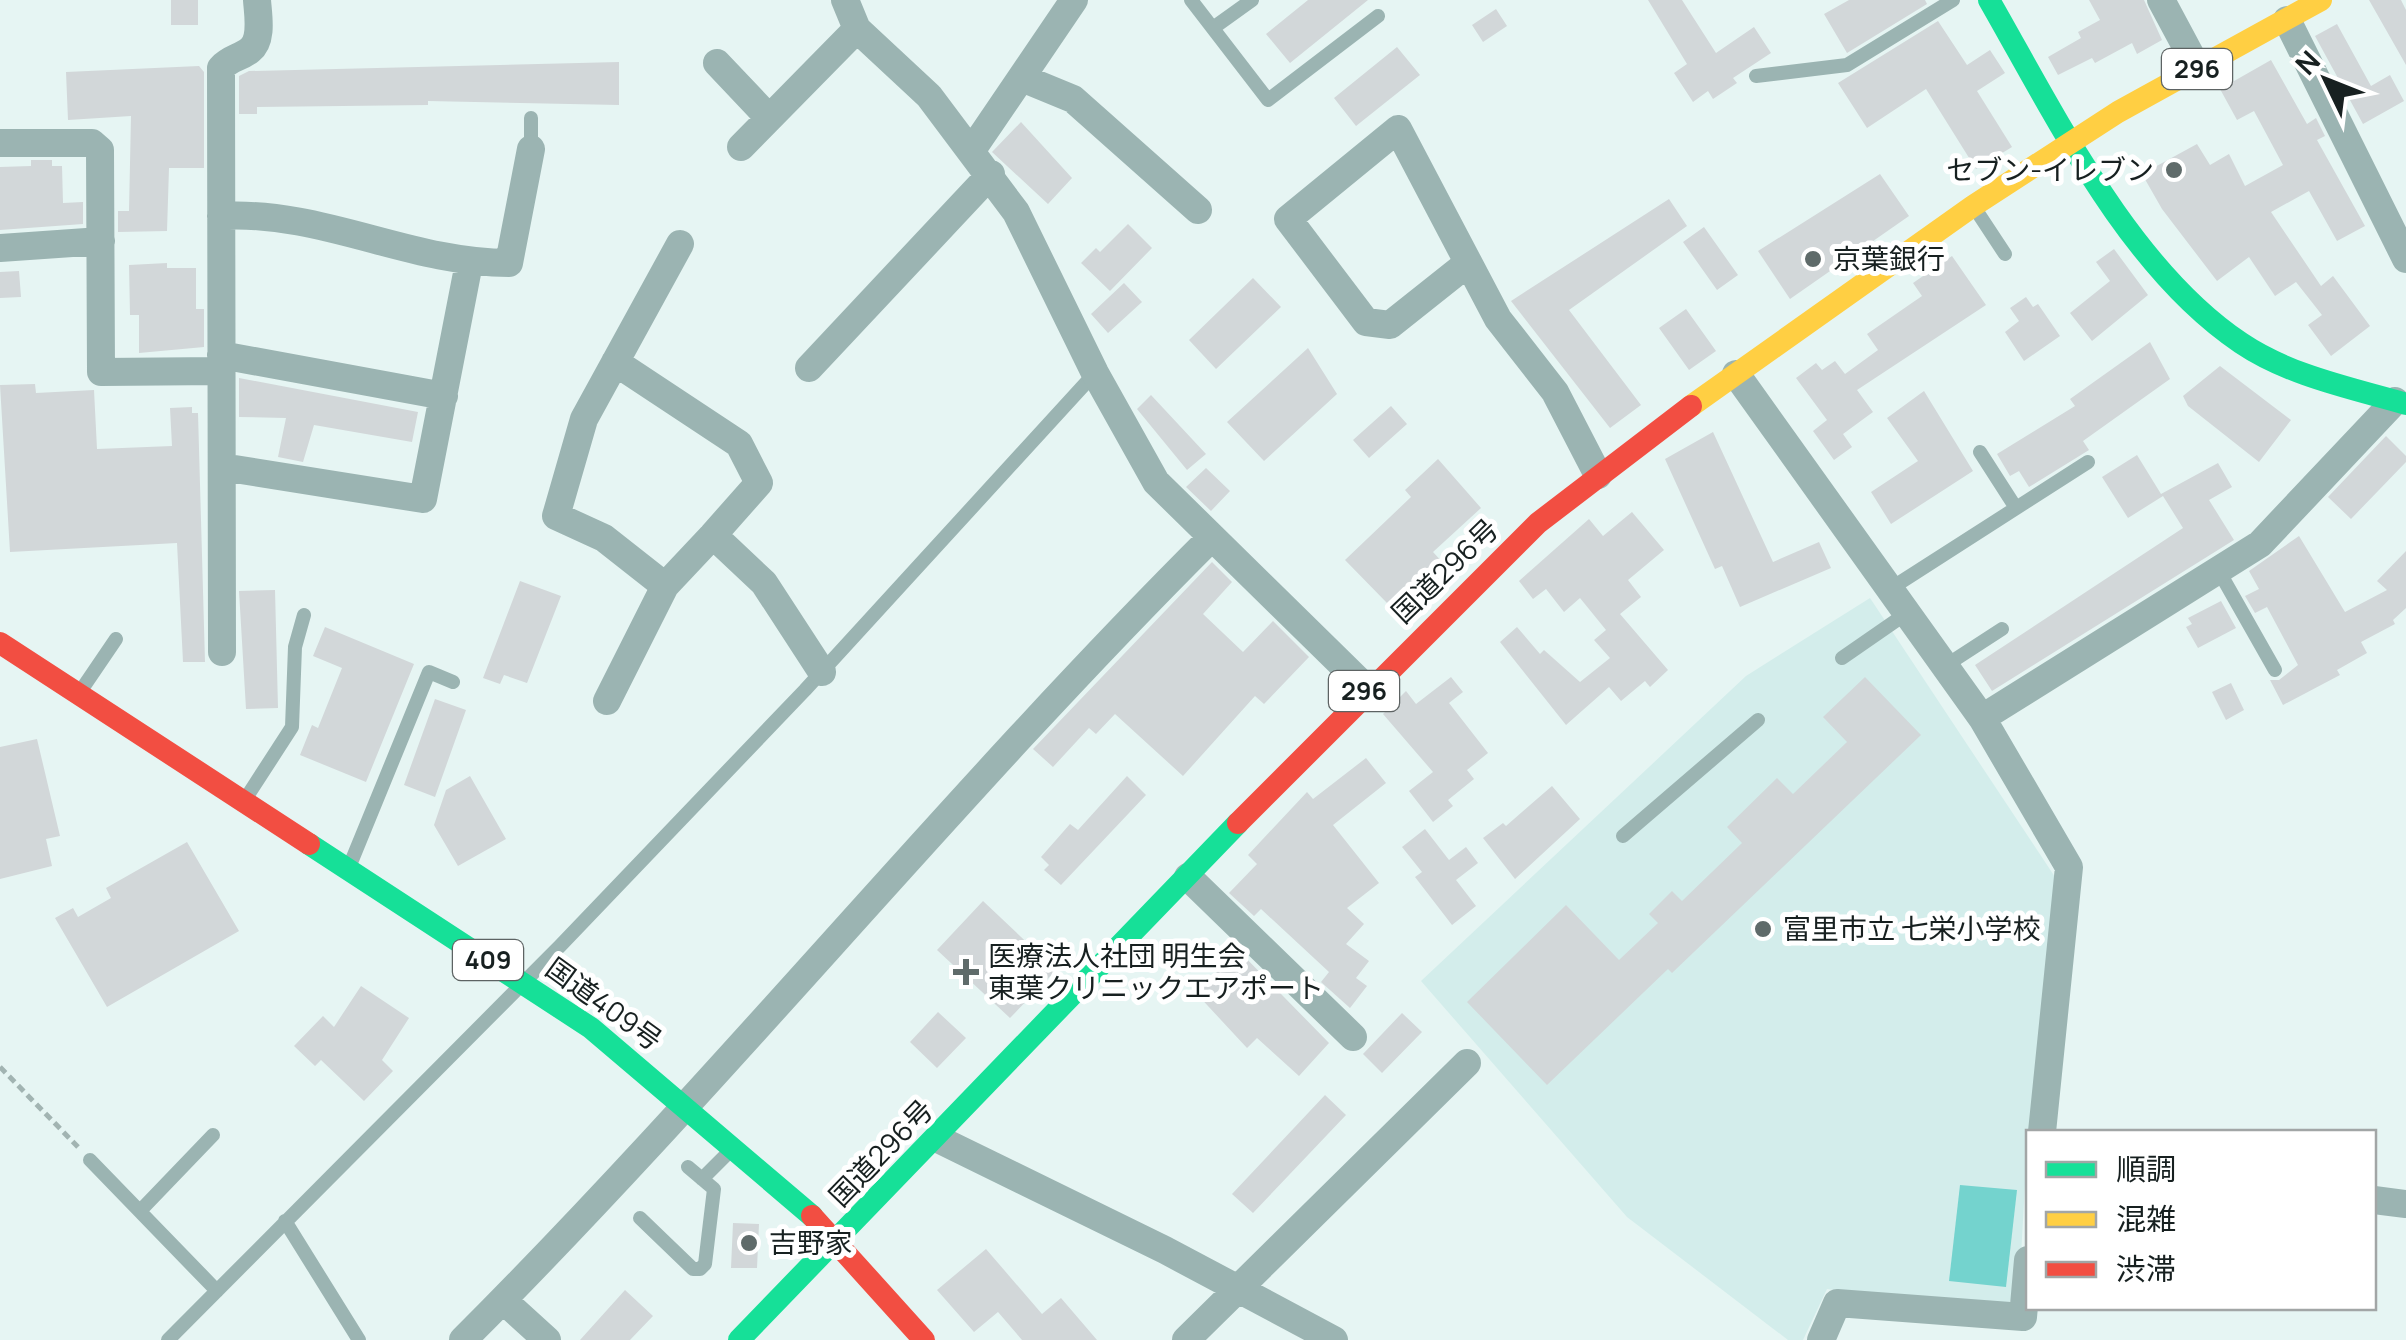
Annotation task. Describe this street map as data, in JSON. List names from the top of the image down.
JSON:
{
  "streets": {
    "main road": [
      "296",
      "国道296号",
      "409",
      "国道409号"
    ]
  },
  "crossings": [
    ["国道296号", "国道409号"]
  ],
  "places": {
    "other": [
      "セブン-イレブン",
      "京葉銀行",
      "富里市立 七栄小学校",
      "吉野家"
    ],
    "health": ["医療法人社団 明生会 東葉クリニックエアポート"]
  },
  "legend": ["順調", "混雑", "渋滞"],
  "north": "top left"
}
